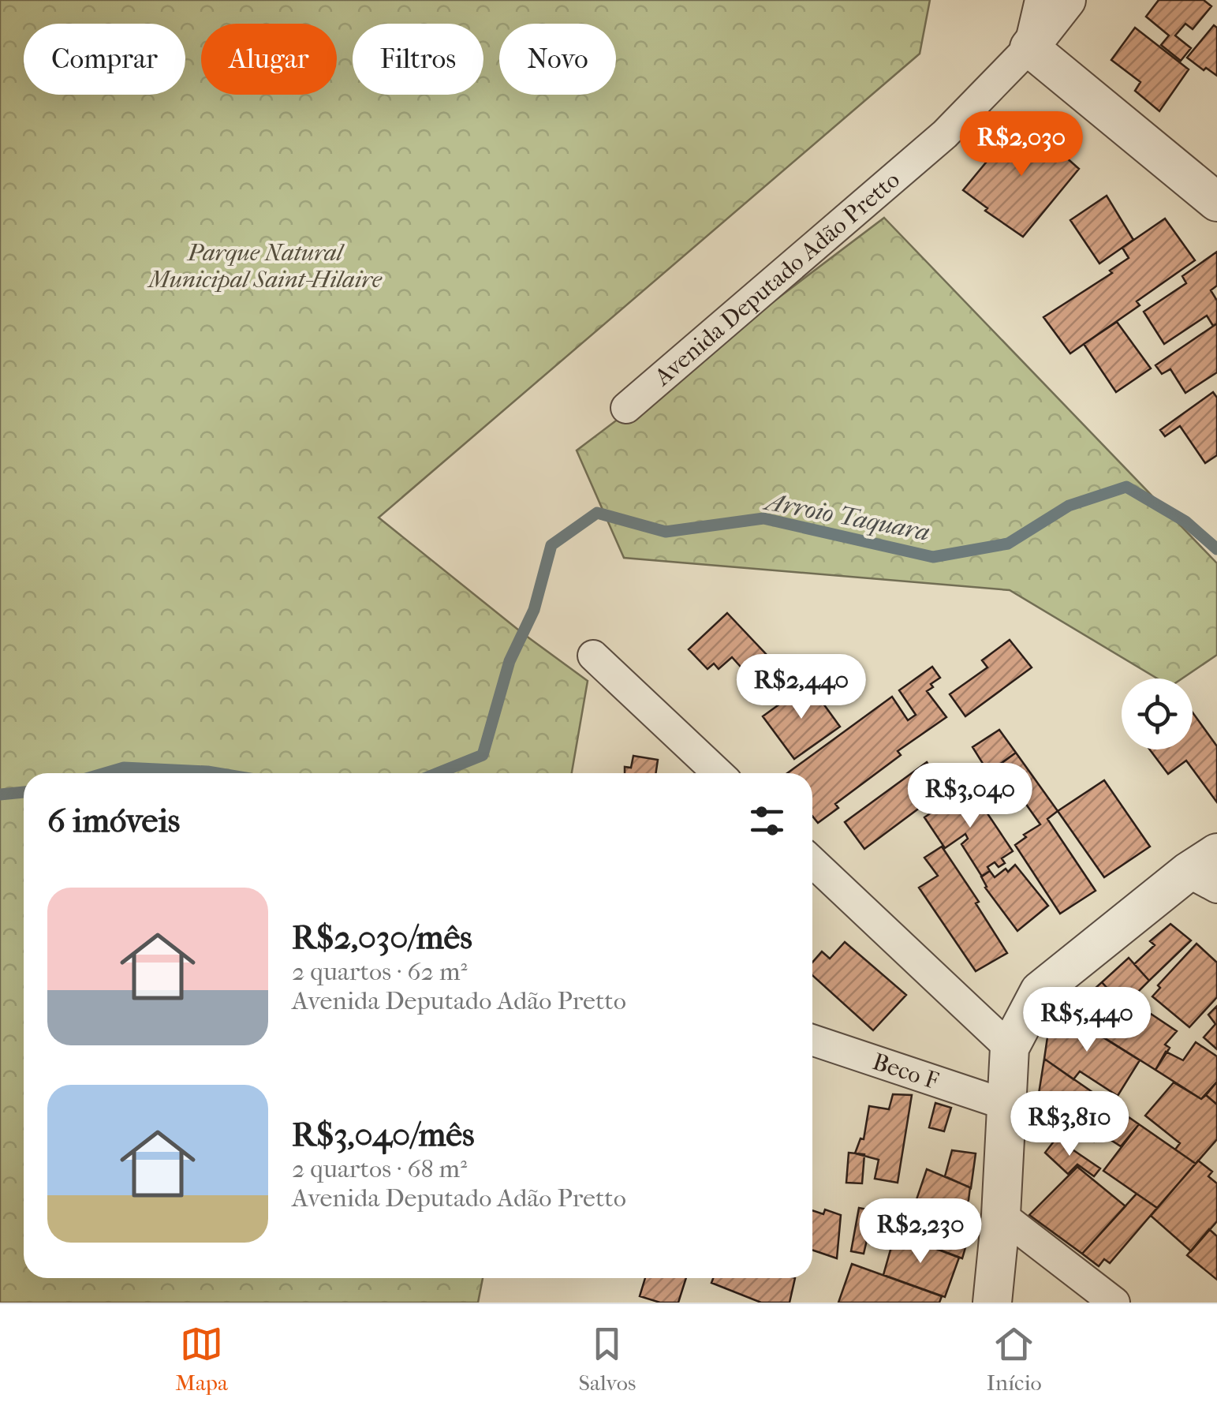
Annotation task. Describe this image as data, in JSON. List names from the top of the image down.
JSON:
{
  "streets": {
    "street": ["Avenida Deputado Adão Pretto", "Beco F"]
  },
  "water": ["Arroio Taquara"],
  "parks": ["Parque Natural Municipal Saint-Hilaire"],
  "page": {
    "chip": [
      "Comprar",
      "Alugar",
      "Filtros",
      "Novo"
    ],
    "price": [
      "R$2,030",
      "R$2,440",
      "R$3,040",
      "R$5,440",
      "R$3,810",
      "R$2,230"
    ],
    "heading": "6 imóveis",
    "list": [
      {
        "name": "R$2,030/mês",
        "note": "2 quartos · 62 m² · Avenida Deputado Adão Pretto"
      },
      {
        "name": "R$3,040/mês",
        "note": "2 quartos · 68 m² · Avenida Deputado Adão Pretto"
      }
    ],
    "tabs": ["Mapa", "Salvos", "Início"]
  }
}
